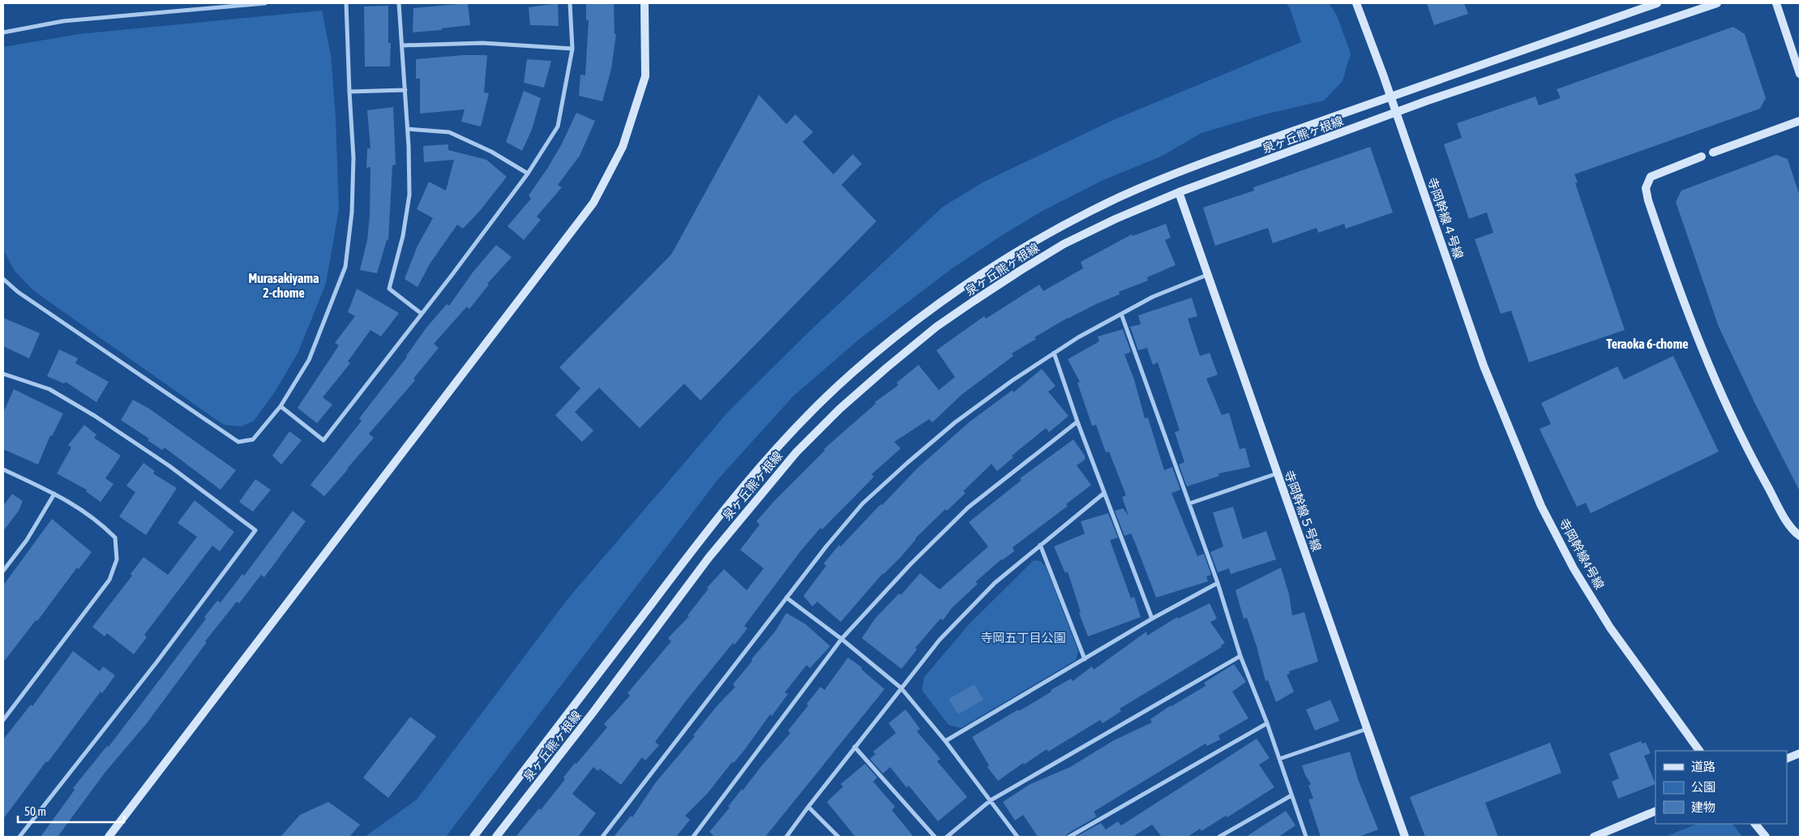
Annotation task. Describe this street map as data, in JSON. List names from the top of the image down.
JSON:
{
  "streets": {
    "street": [
      "泉ヶ丘熊ヶ根線",
      "寺岡幹線４号線",
      "寺岡幹線５号線",
      "寺岡幹線4号線"
    ]
  },
  "crossings": [
    ["泉ヶ丘熊ヶ根線", "寺岡幹線４号線"],
    ["泉ヶ丘熊ヶ根線", "寺岡幹線５号線"],
    ["寺岡幹線４号線", "寺岡幹線4号線"]
  ],
  "districts": ["Murasakiyama 2-chome", "Teraoka 6-chome"],
  "parks": ["寺岡五丁目公園"],
  "legend": ["道路", "公園", "建物"],
  "scale_bar": "50 m"
}
